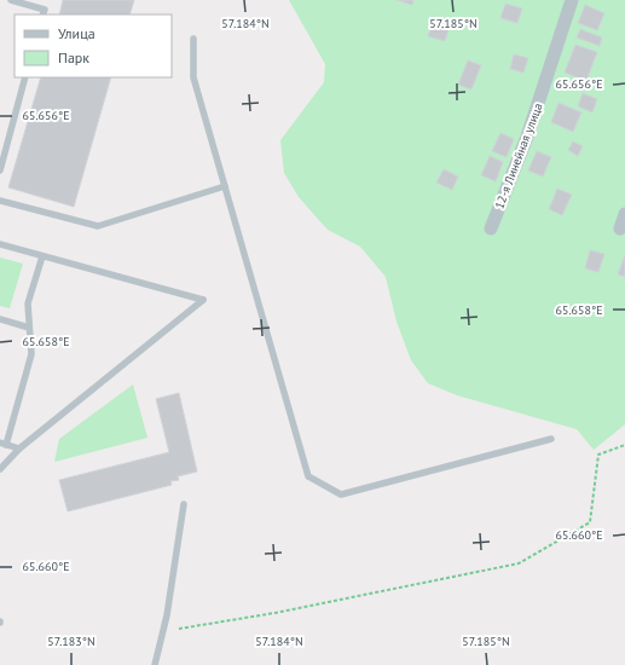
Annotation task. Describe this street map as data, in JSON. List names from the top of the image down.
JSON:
{
  "streets": {
    "street": ["12-я Линейная улица"]
  },
  "legend": ["Улица", "Парк"],
  "coordinates": [
    "57.184°N",
    "57.185°N",
    "65.656°E",
    "65.658°E",
    "65.660°E",
    "57.183°N"
  ]
}
